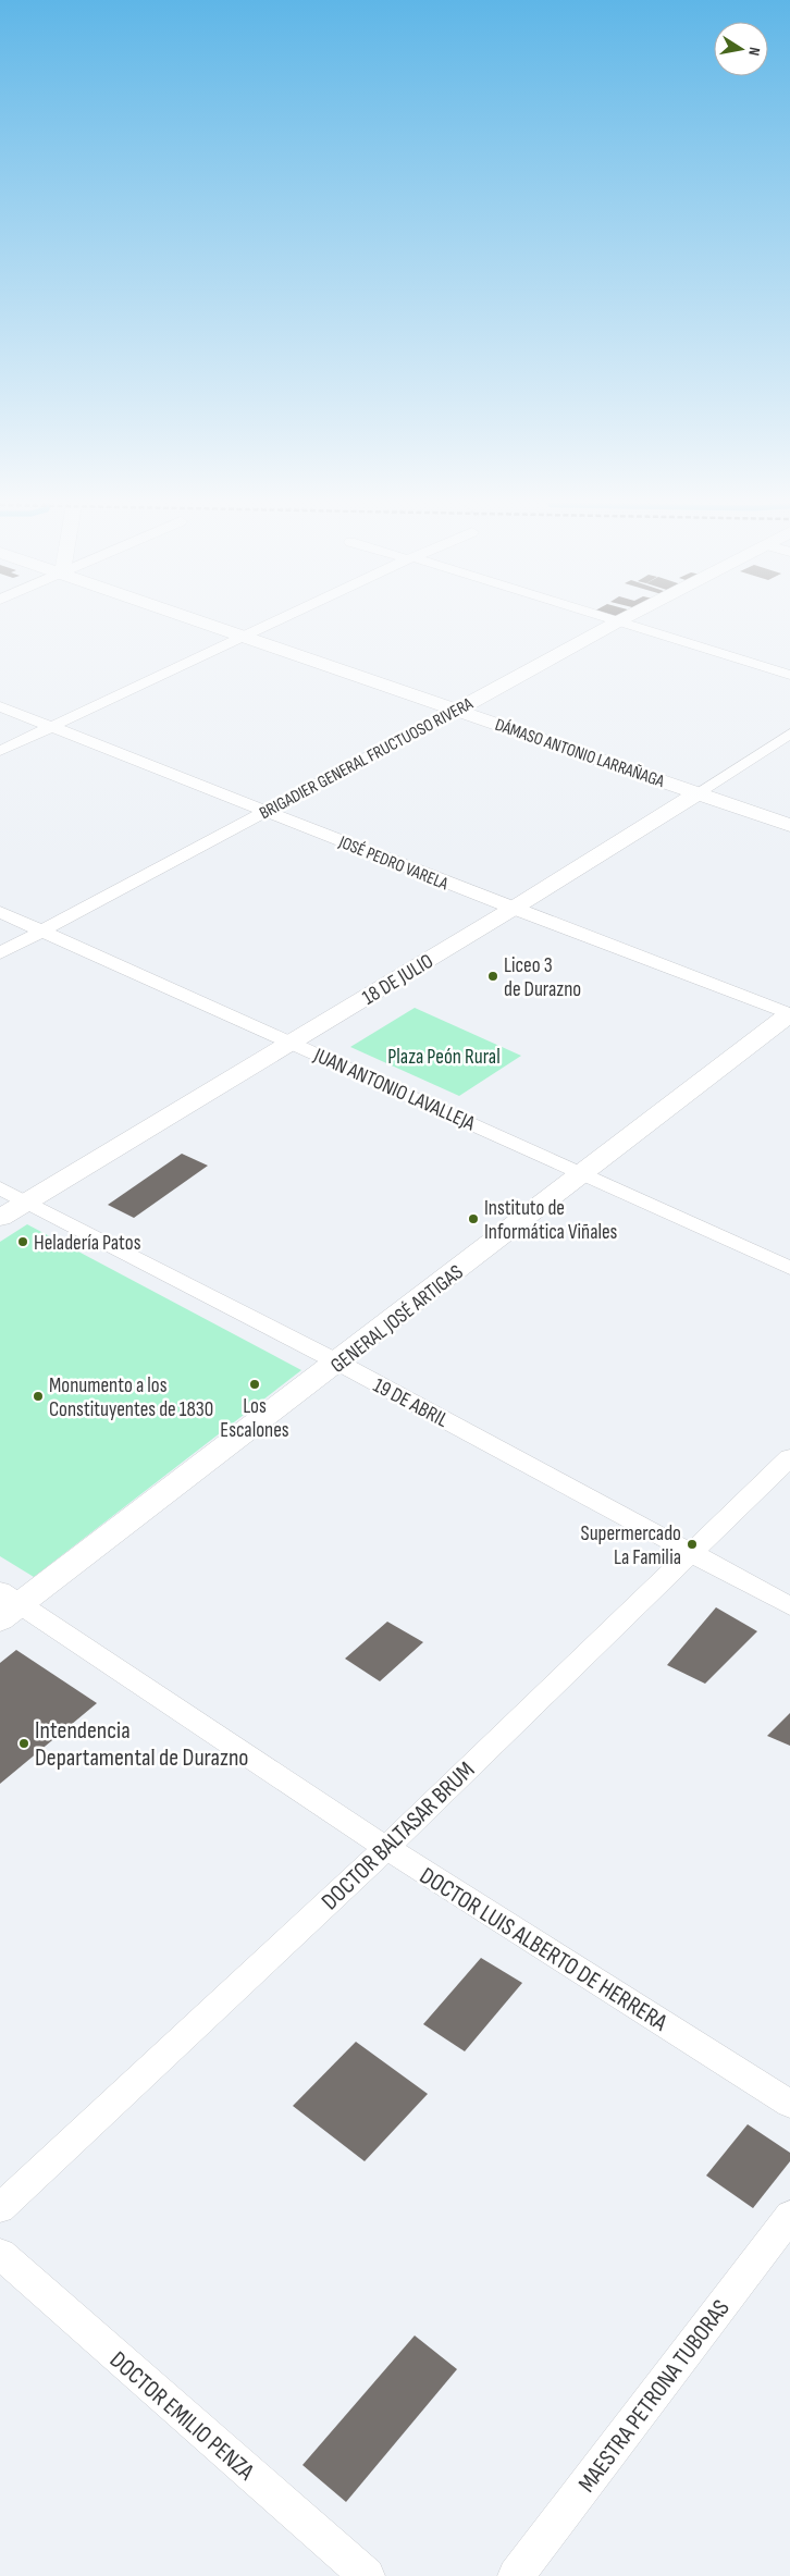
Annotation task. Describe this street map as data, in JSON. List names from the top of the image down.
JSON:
{
  "streets": {
    "street": [
      "DÁMASO ANTONIO LARRAÑAGA",
      "BRIGADIER GENERAL FRUCTUOSO RIVERA",
      "JOSÉ PEDRO VARELA",
      "18 DE JULIO",
      "JUAN ANTONIO LAVALLEJA",
      "GENERAL JOSÉ ARTIGAS",
      "19 DE ABRIL",
      "DOCTOR BALTASAR BRUM",
      "DOCTOR LUIS ALBERTO DE HERRERA",
      "MAESTRA PETRONA TUBORAS",
      "DOCTOR EMILIO PENZA"
    ]
  },
  "crossings": [
    ["DÁMASO ANTONIO LARRAÑAGA", "BRIGADIER GENERAL FRUCTUOSO RIVERA"],
    ["DÁMASO ANTONIO LARRAÑAGA", "18 DE JULIO"],
    ["BRIGADIER GENERAL FRUCTUOSO RIVERA", "JOSÉ PEDRO VARELA"],
    ["BRIGADIER GENERAL FRUCTUOSO RIVERA", "JUAN ANTONIO LAVALLEJA"],
    ["JOSÉ PEDRO VARELA", "18 DE JULIO"],
    ["JOSÉ PEDRO VARELA", "GENERAL JOSÉ ARTIGAS"],
    ["18 DE JULIO", "JUAN ANTONIO LAVALLEJA"],
    ["18 DE JULIO", "19 DE ABRIL"],
    ["JUAN ANTONIO LAVALLEJA", "GENERAL JOSÉ ARTIGAS"],
    ["GENERAL JOSÉ ARTIGAS", "19 DE ABRIL"],
    ["GENERAL JOSÉ ARTIGAS", "DOCTOR LUIS ALBERTO DE HERRERA"],
    ["19 DE ABRIL", "DOCTOR BALTASAR BRUM"],
    ["DOCTOR BALTASAR BRUM", "DOCTOR LUIS ALBERTO DE HERRERA"]
  ],
  "parks": ["Plaza Peón Rural"],
  "places": [
    "Liceo 3 de Durazno",
    "Instituto de Informática Viñales",
    "Heladería Patos",
    "Los Escalones",
    "Monumento a los Constituyentes de 1830",
    "Supermercado La Familia",
    "Intendencia Departamental de Durazno"
  ],
  "north": "right"
}
